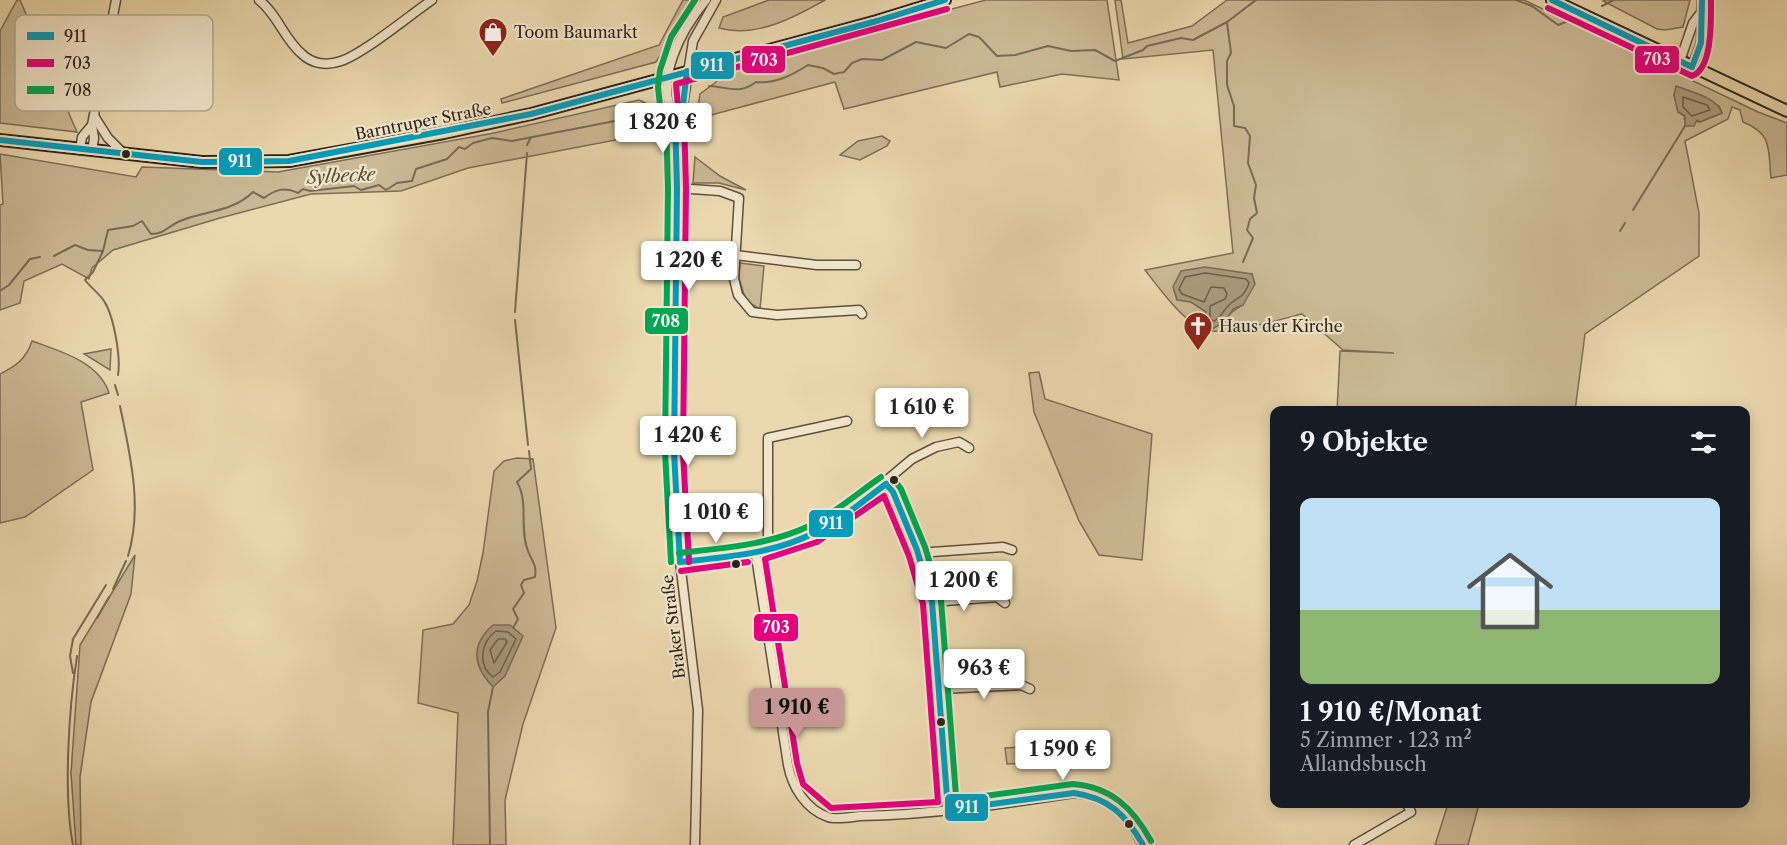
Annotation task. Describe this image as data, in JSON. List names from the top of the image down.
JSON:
{
  "streets": {
    "main road": ["Barntruper Straße"],
    "street": ["Braker Straße"]
  },
  "crossings": [
    ["Barntruper Straße", "Braker Straße"]
  ],
  "water": ["Sylbecke"],
  "places": {
    "shop": ["Toom Baumarkt"],
    "church": ["Haus der Kirche"]
  },
  "lines": ["transit line 911", "transit line 703", "transit line 708"],
  "legend": ["911", "703", "708"],
  "page": {
    "price": [
      "1 820 €",
      "1 220 €",
      "1 610 €",
      "1 420 €",
      "1 010 €",
      "1 200 €",
      "963 €",
      "1 910 €",
      "1 590 €"
    ],
    "heading": "9 Objekte",
    "list": [
      {
        "name": "1 910 €/Monat",
        "note": "5 Zimmer · 123 m² · Allandsbusch"
      }
    ]
  }
}
